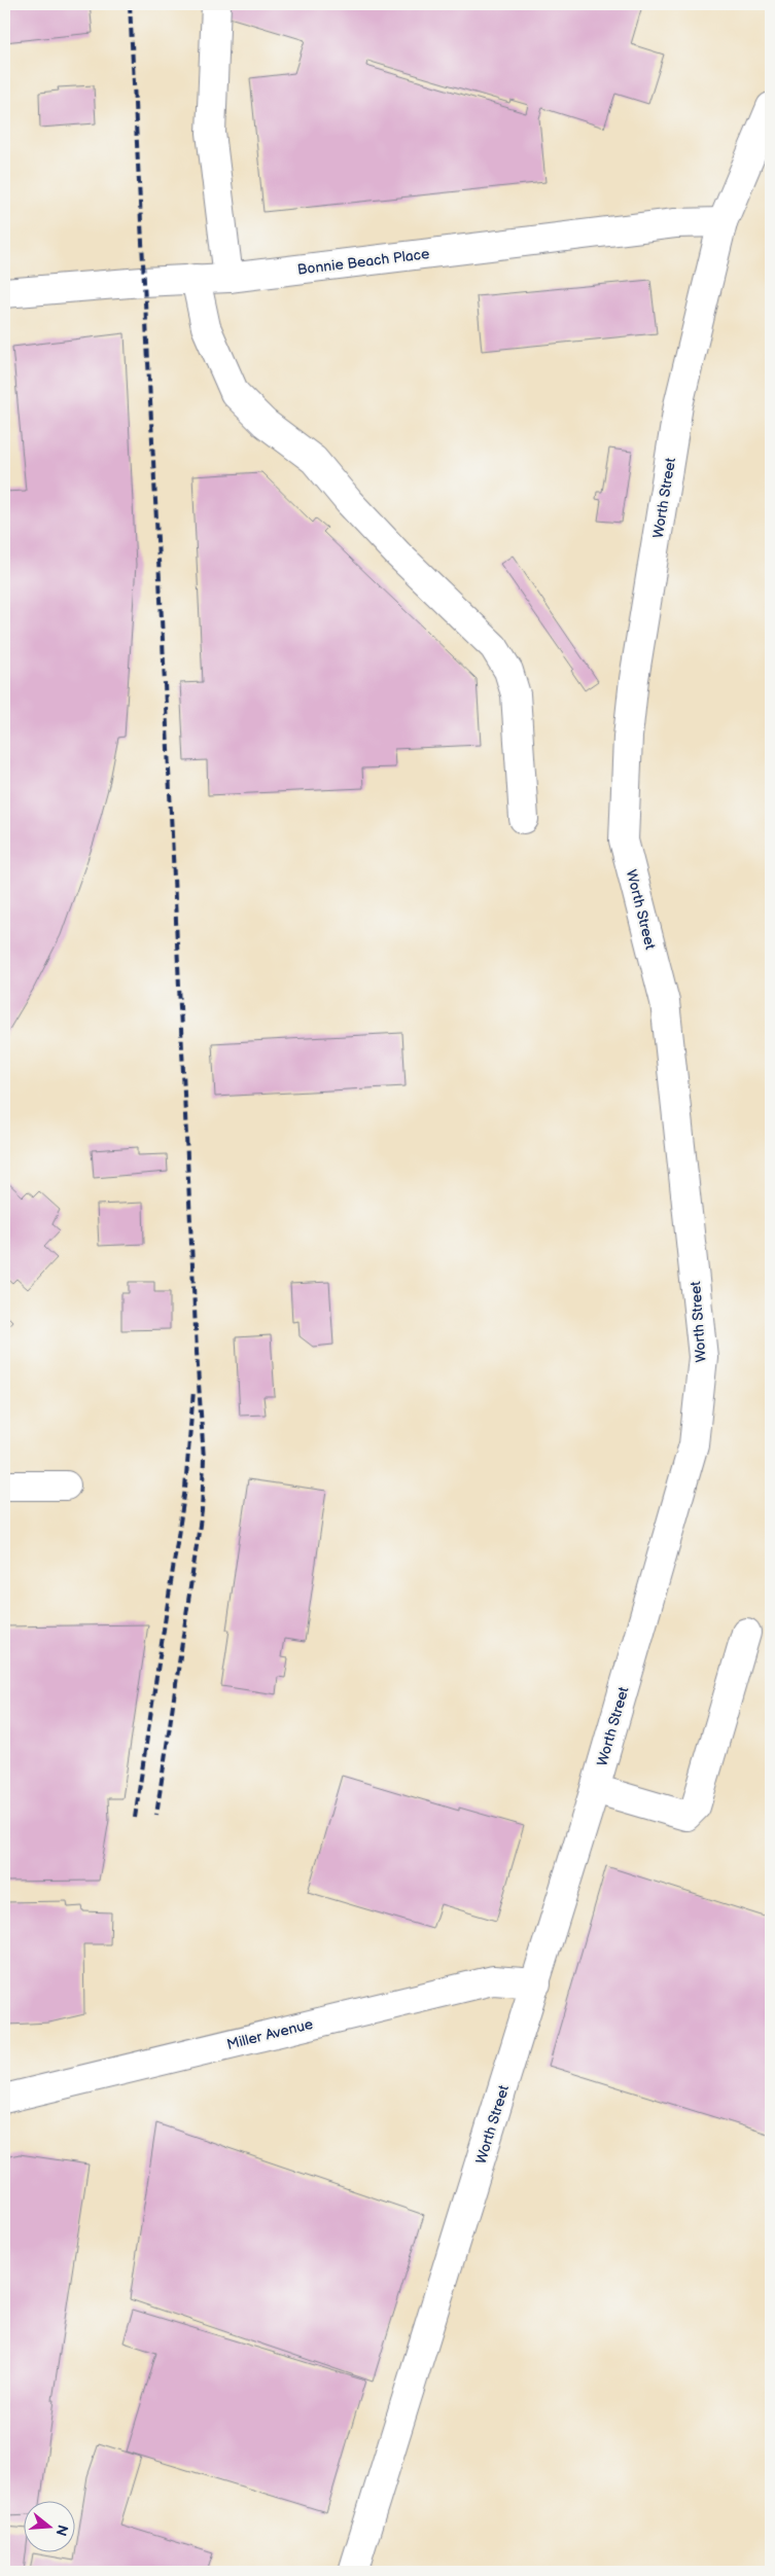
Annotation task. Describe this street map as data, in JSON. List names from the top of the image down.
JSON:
{
  "streets": {
    "street": ["Bonnie Beach Place", "Worth Street", "Miller Avenue"]
  },
  "crossings": [
    ["Bonnie Beach Place", "Worth Street"],
    ["Worth Street", "Miller Avenue"]
  ],
  "north": "right"
}
